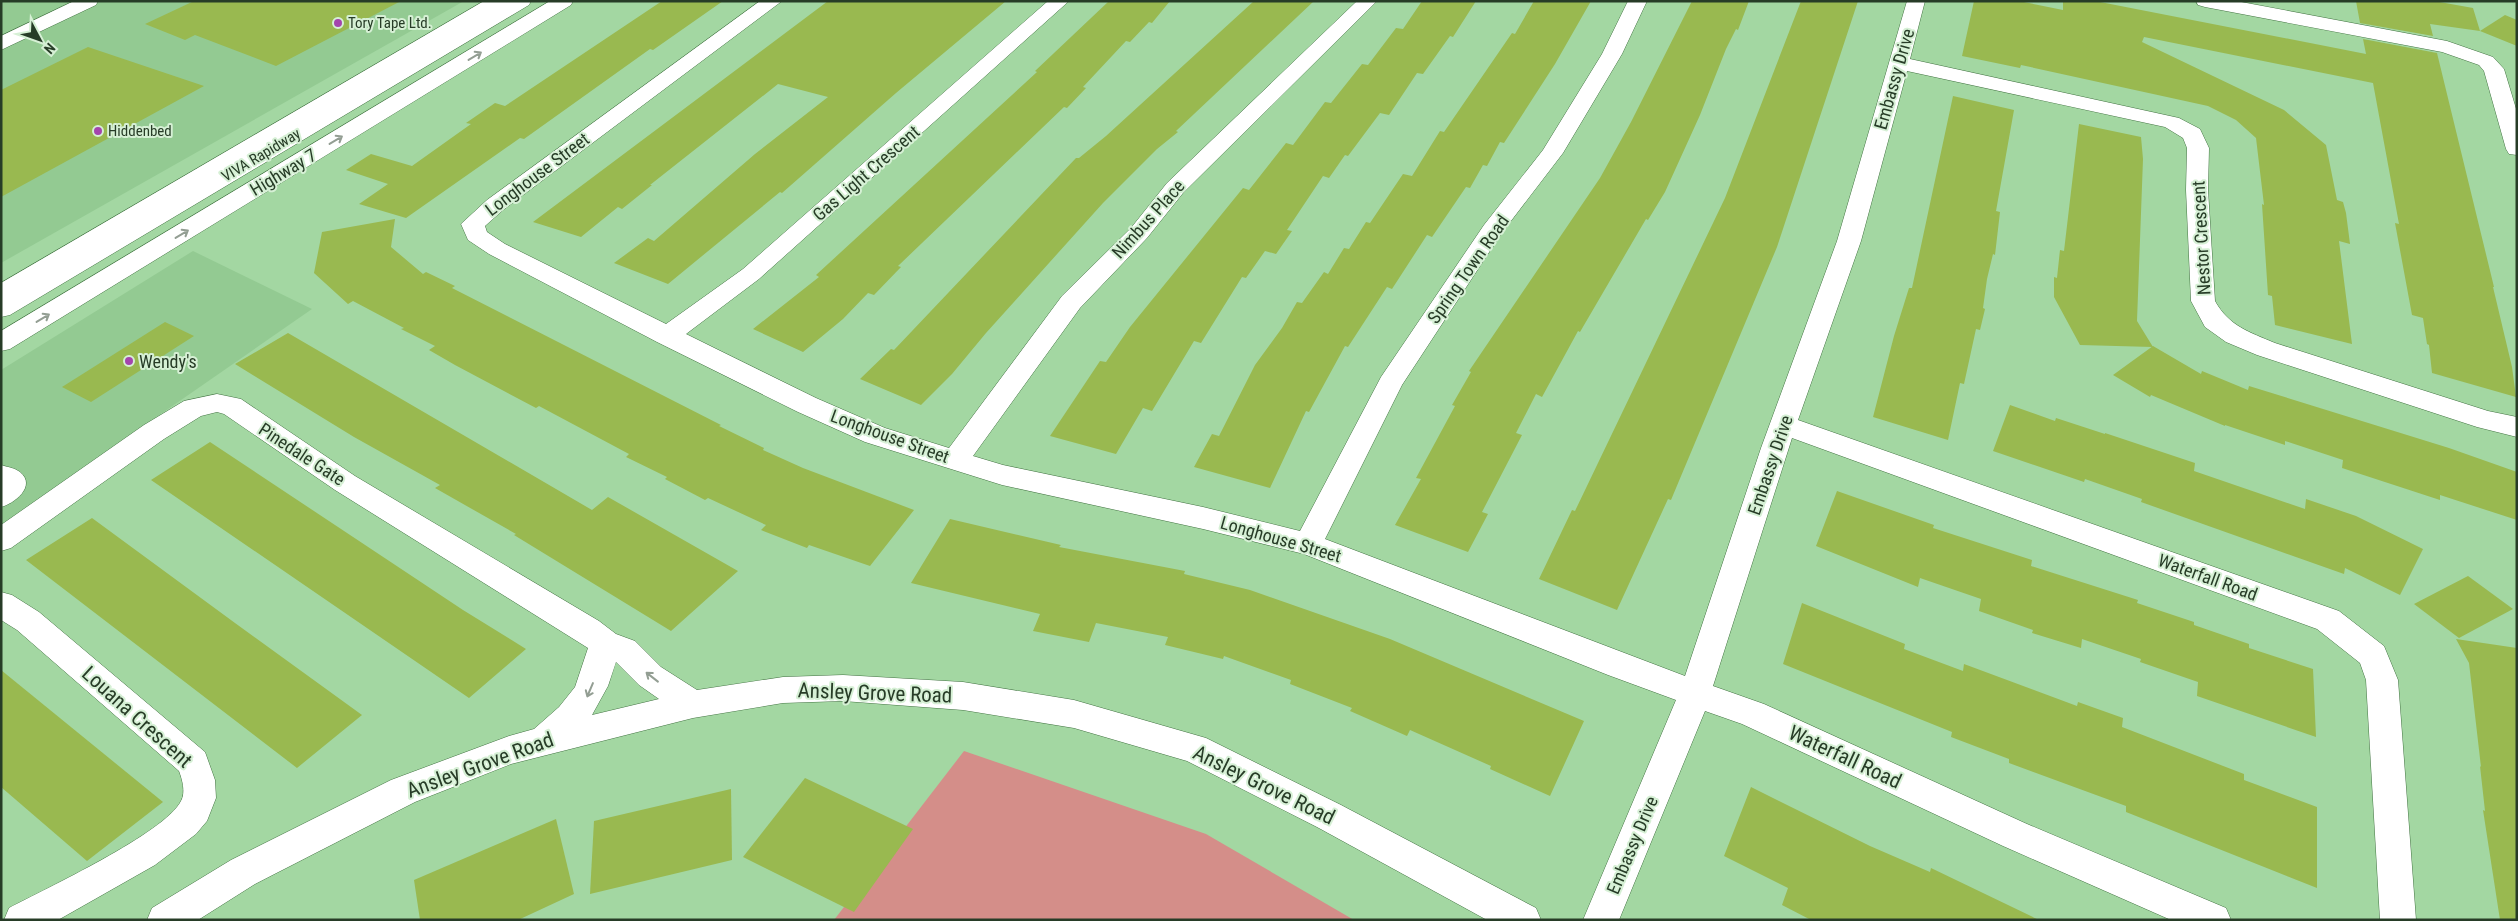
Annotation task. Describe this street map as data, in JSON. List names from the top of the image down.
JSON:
{
  "streets": {
    "street": [
      "Embassy Drive",
      "VIVA Rapidway",
      "Highway 7",
      "Gas Light Crescent",
      "Longhouse Street",
      "Nimbus Place",
      "Nestor Crescent",
      "Spring Town Road",
      "Pinedale Gate",
      "Waterfall Road",
      "Ansley Grove Road",
      "Louana Crescent"
    ]
  },
  "crossings": [
    ["Embassy Drive", "Longhouse Street"],
    ["Embassy Drive", "Nestor Crescent"],
    ["Embassy Drive", "Waterfall Road"],
    ["Gas Light Crescent", "Longhouse Street"],
    ["Longhouse Street", "Nimbus Place"],
    ["Longhouse Street", "Spring Town Road"],
    ["Longhouse Street", "Waterfall Road"],
    ["Pinedale Gate", "Ansley Grove Road"]
  ],
  "places": ["Tory Tape Ltd.", "Hiddenbed", "Wendy's"],
  "north": "bottom right"
}
